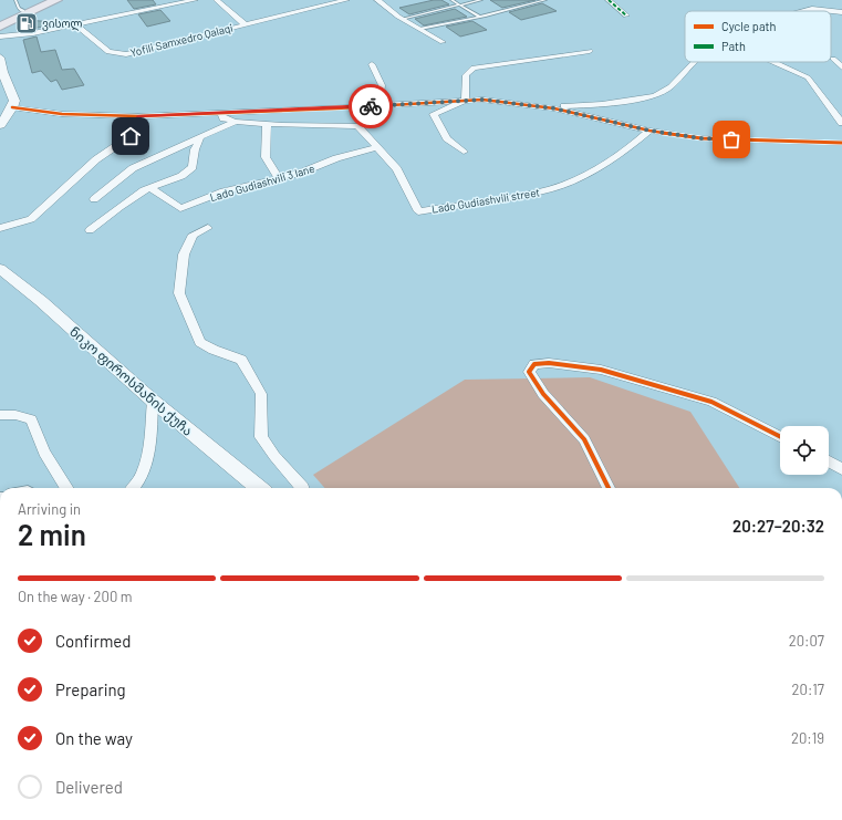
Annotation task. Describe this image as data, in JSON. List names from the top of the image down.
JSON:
{
  "streets": {
    "main road": ["ნიკო ფიროსმანის ქუჩა"],
    "street": ["Yofili Samxedro Qalaqi", "Lado Gudiashvili 3 lane", "Lado Gudiashvili street"]
  },
  "crossings": [
    ["Lado Gudiashvili 3 lane", "Lado Gudiashvili street"]
  ],
  "places": {
    "fuel station": ["ვისოლ"]
  },
  "legend": ["Cycle path", "Path"],
  "page": {
    "heading": ["2 min", "Arriving in", "20:27–20:32"],
    "bar": "On the way · 200 m",
    "list": [
      ["Confirmed", "20:07"],
      ["Preparing", "20:17"],
      ["On the way", "20:19"],
      "Delivered"
    ]
  }
}
